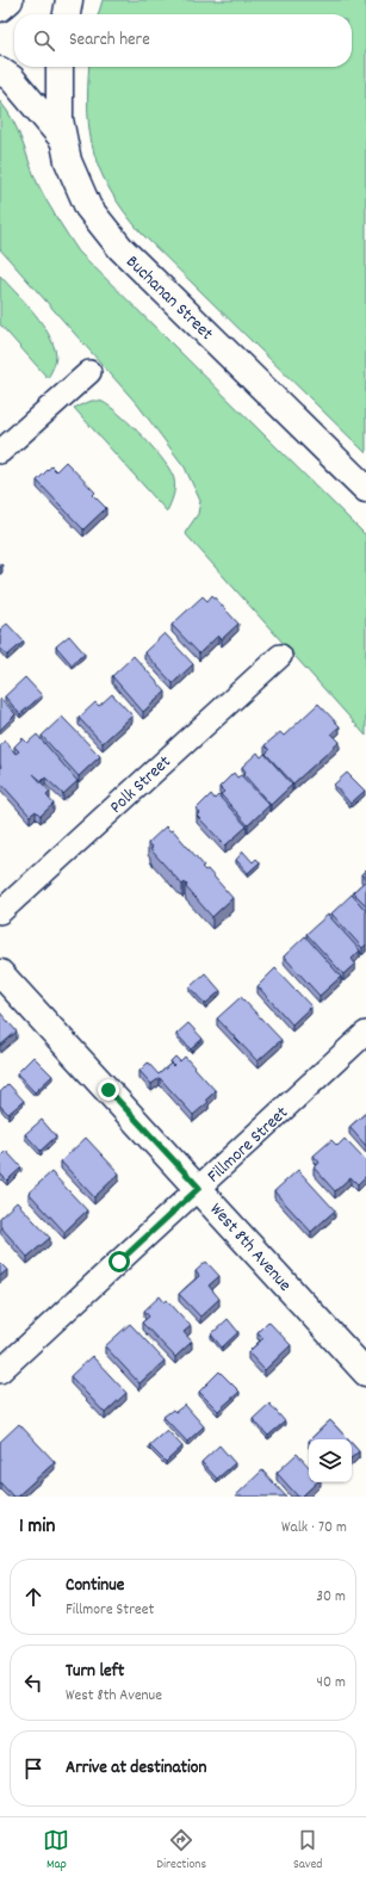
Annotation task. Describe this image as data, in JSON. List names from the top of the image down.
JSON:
{
  "streets": {
    "street": [
      "Buchanan Street",
      "Polk Street",
      "Fillmore Street",
      "West 8th Avenue"
    ]
  },
  "crossings": [
    ["Fillmore Street", "West 8th Avenue"]
  ],
  "page": {
    "search": "Search here",
    "heading": ["1 min", "Walk · 70 m"],
    "list": [
      ["Continue", "Fillmore Street", "30 m"],
      ["Turn left", "West 8th Avenue", "40 m"],
      "Arrive at destination"
    ],
    "nav": ["Map", "Directions", "Saved"]
  }
}
